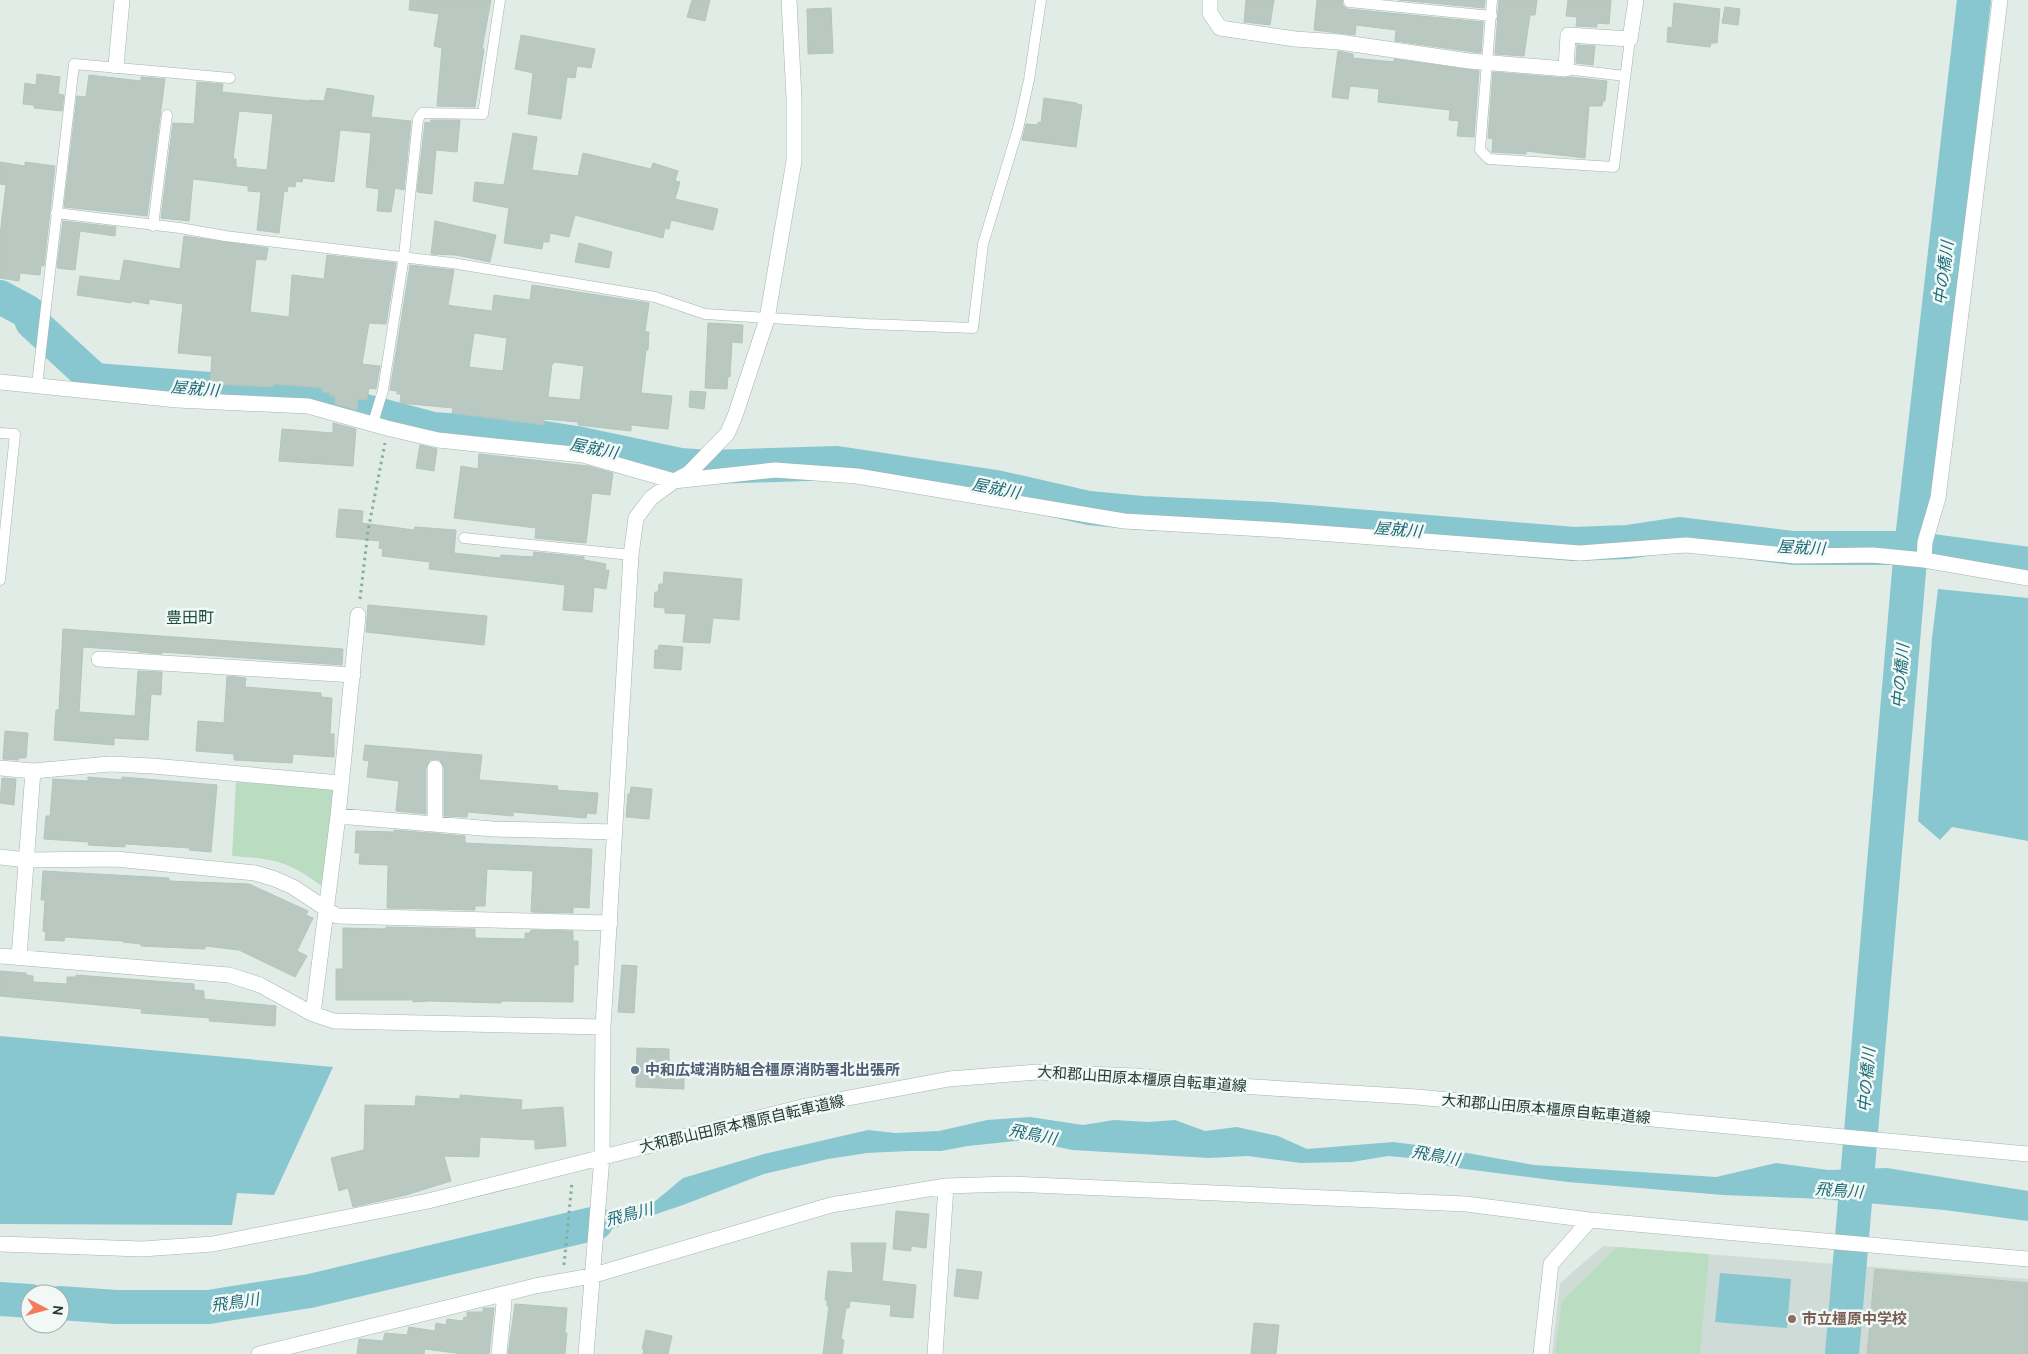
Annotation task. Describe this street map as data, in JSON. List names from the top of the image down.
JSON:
{
  "streets": {
    "street": ["大和郡山田原本橿原自転車道線"]
  },
  "districts": ["豊田町"],
  "water": ["中の橋川", "屋就川", "飛鳥川"],
  "places": ["中和広域消防組合橿原消防署北出張所", "市立橿原中学校"],
  "north": "right"
}
